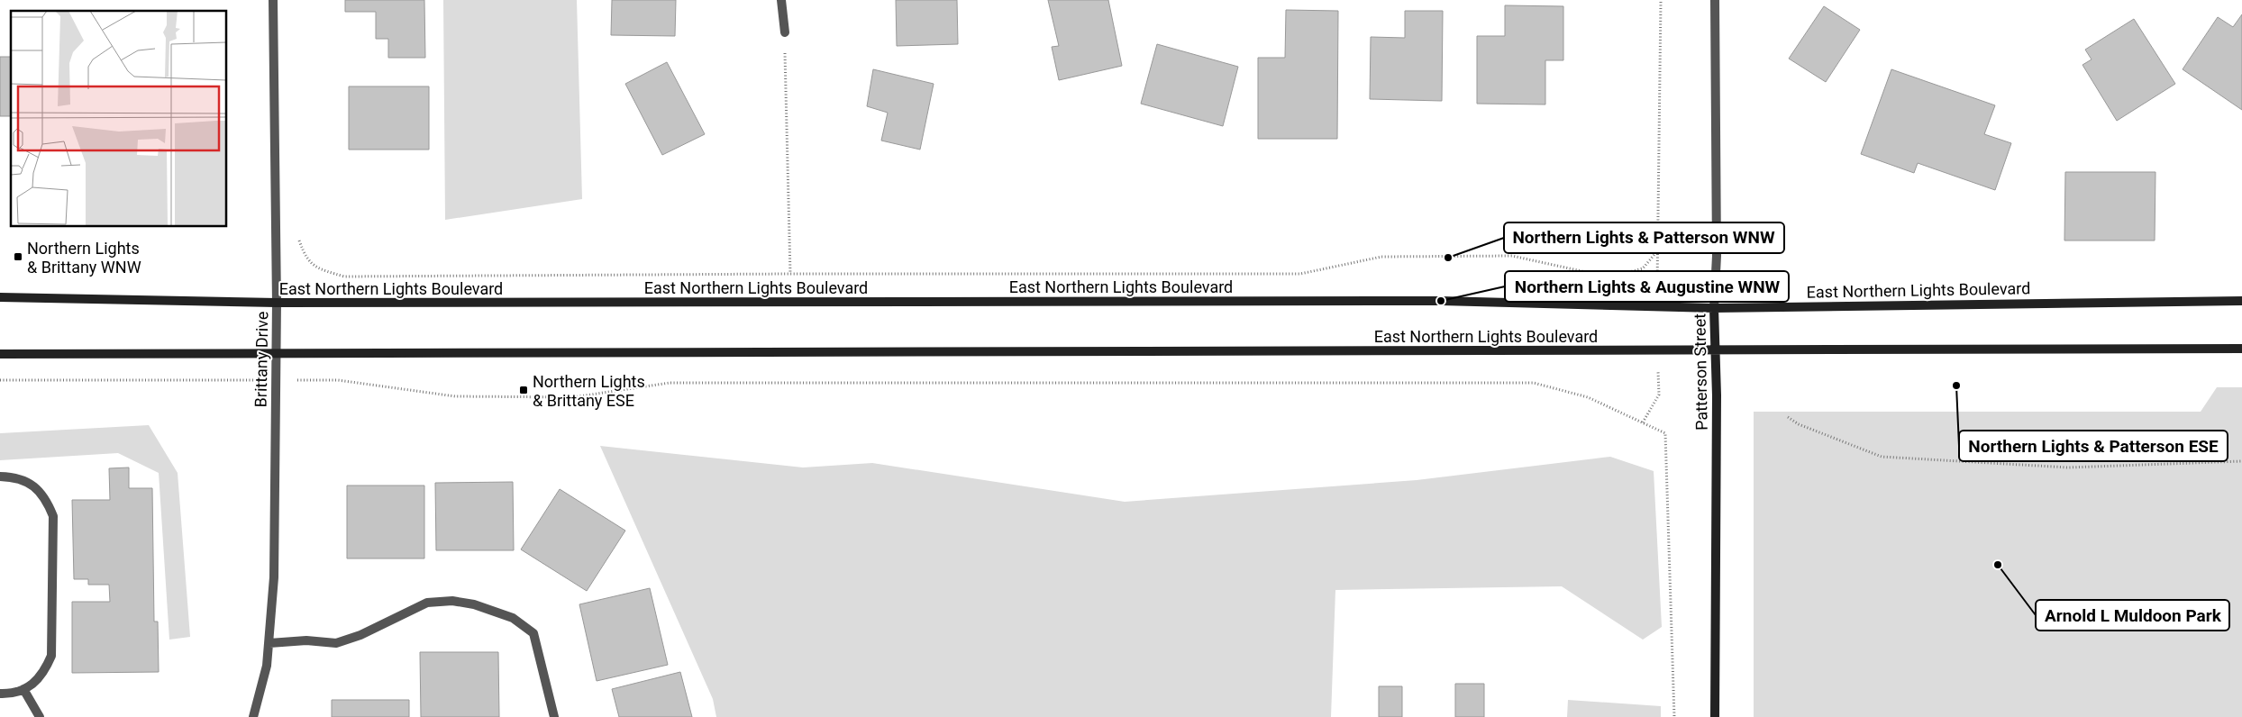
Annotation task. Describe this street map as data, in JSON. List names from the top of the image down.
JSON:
{
  "streets": {
    "main road": ["East Northern Lights Boulevard", "Patterson Street"],
    "street": ["Brittany Drive"]
  },
  "crossings": [
    ["East Northern Lights Boulevard", "Brittany Drive"],
    ["East Northern Lights Boulevard", "Patterson Street"]
  ],
  "places": {
    "transit": ["Northern Lights & Brittany WNW", "Northern Lights & Brittany ESE"],
    "other": [
      "Northern Lights & Patterson WNW",
      "Northern Lights & Augustine WNW",
      "Northern Lights & Patterson ESE",
      "Arnold L Muldoon Park"
    ]
  }
}
